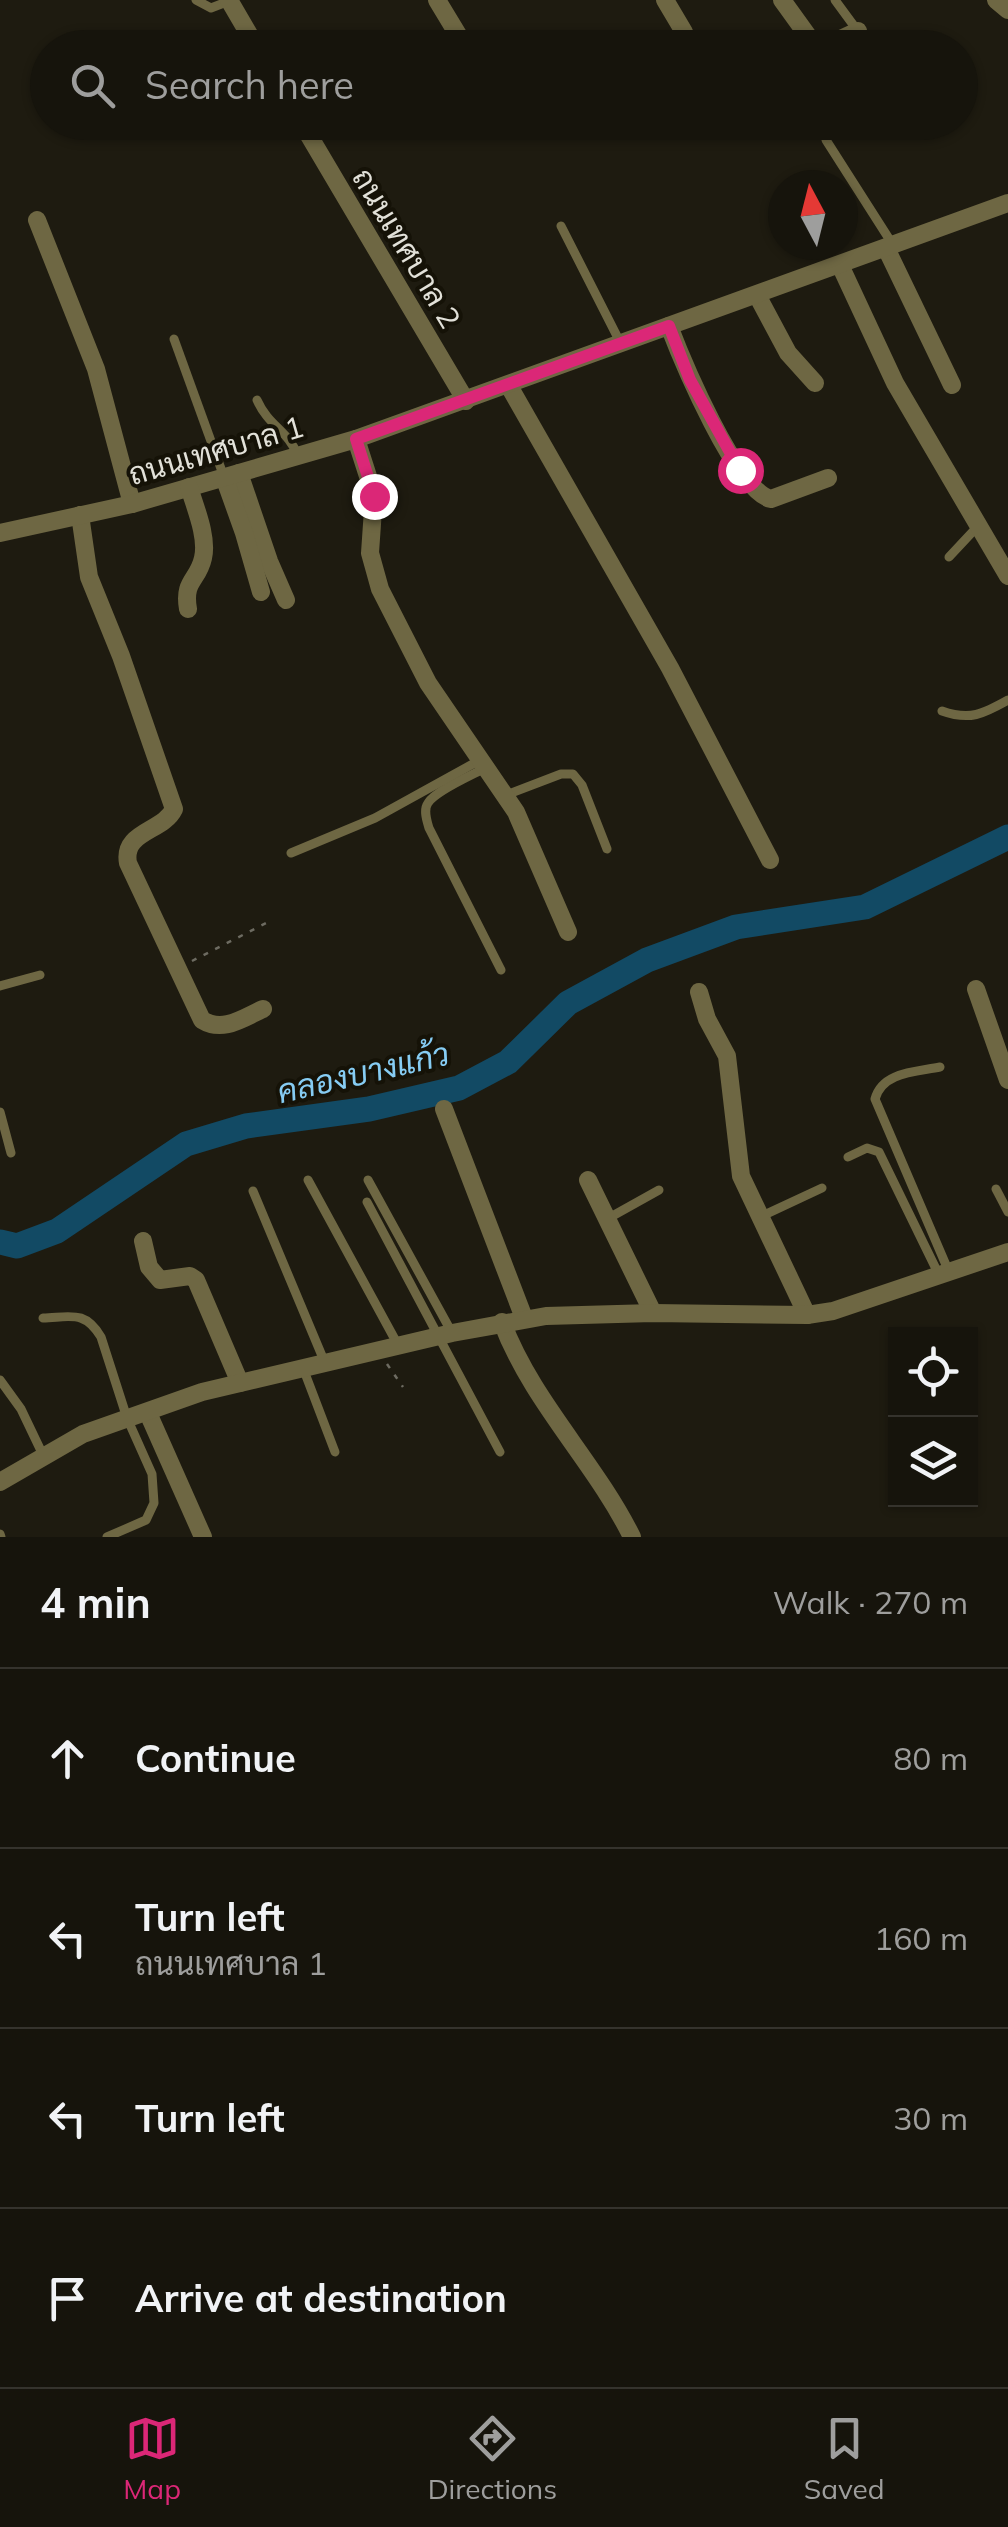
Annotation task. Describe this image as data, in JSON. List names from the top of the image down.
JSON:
{
  "streets": {
    "street": ["ถนนเทศบาล 2", "ถนนเทศบาล 1"]
  },
  "crossings": [
    ["ถนนเทศบาล 2", "ถนนเทศบาล 1"]
  ],
  "water": ["คลองบางแก้ว"],
  "north": "top",
  "page": {
    "search": "Search here",
    "heading": ["4 min", "Walk · 270 m"],
    "list": [
      ["Continue", "80 m"],
      ["Turn left", "ถนนเทศบาล 1", "160 m"],
      ["Turn left", "30 m"],
      "Arrive at destination"
    ],
    "nav": ["Map", "Directions", "Saved"]
  }
}
